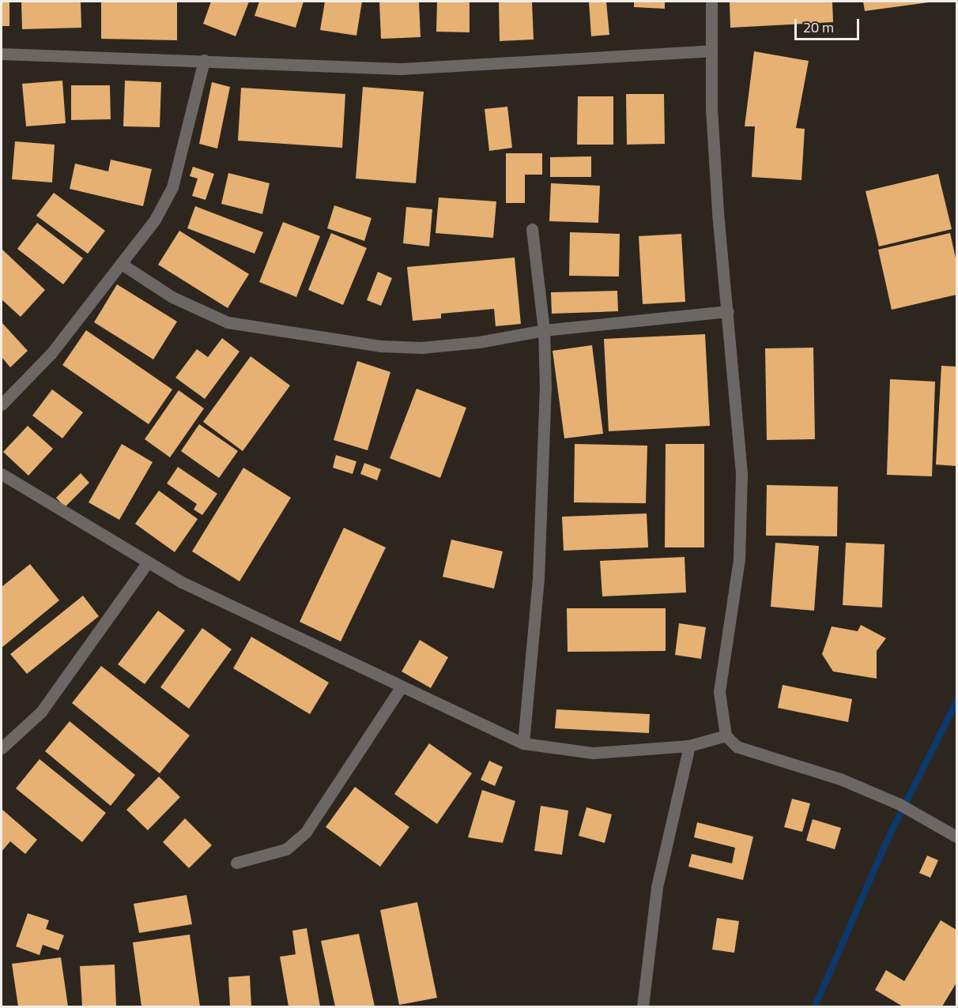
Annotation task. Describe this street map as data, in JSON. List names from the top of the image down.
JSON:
{
  "scale_bar": "20 m"
}
